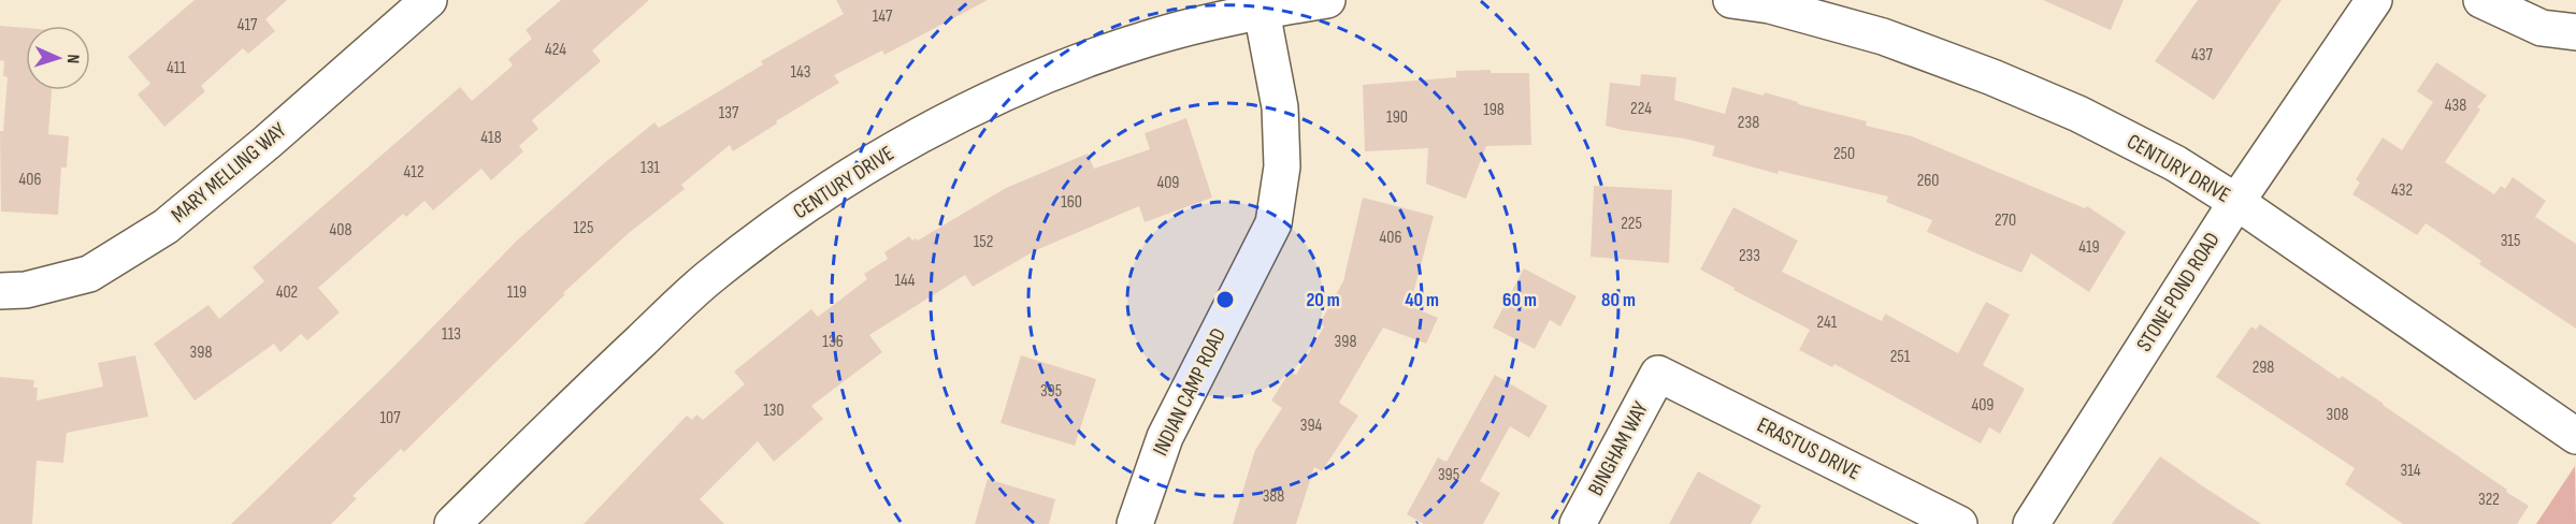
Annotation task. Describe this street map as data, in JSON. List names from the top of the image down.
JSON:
{
  "streets": {
    "street": [
      "CENTURY DRIVE",
      "MARY MELLING WAY",
      "STONE POND ROAD",
      "INDIAN CAMP ROAD",
      "BINGHAM WAY",
      "ERASTUS DRIVE"
    ]
  },
  "crossings": [
    ["CENTURY DRIVE", "STONE POND ROAD"],
    ["CENTURY DRIVE", "INDIAN CAMP ROAD"],
    ["BINGHAM WAY", "ERASTUS DRIVE"]
  ],
  "house_numbers": [
    "147",
    "417",
    "424",
    "437",
    "411",
    "143",
    "438",
    "224",
    "198",
    "137",
    "190",
    "238",
    "418",
    "250",
    "131",
    "412",
    "406",
    "260",
    "409",
    "432",
    "160",
    "270",
    "225",
    "125",
    "408",
    "406",
    "315",
    "152",
    "419",
    "233",
    "144",
    "402",
    "119",
    "241",
    "113",
    "136",
    "398",
    "398",
    "251",
    "298",
    "395",
    "409",
    "130",
    "308",
    "107",
    "394",
    "314",
    "395",
    "388",
    "322"
  ],
  "north": "right",
  "rings": [
    "20 m",
    "40 m",
    "60 m",
    "80 m"
  ]
}
